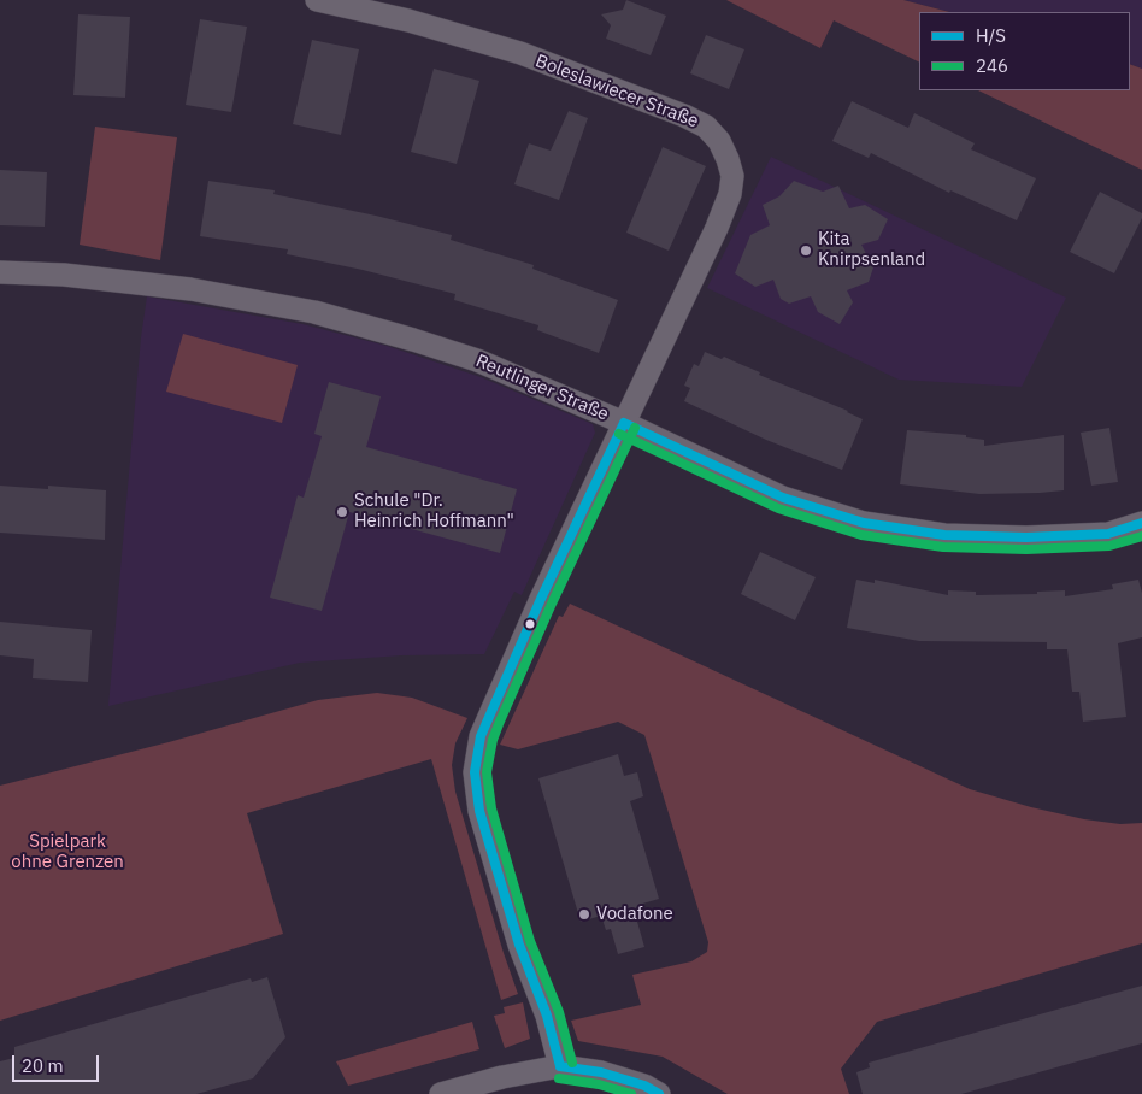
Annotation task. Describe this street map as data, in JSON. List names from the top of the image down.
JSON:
{
  "streets": {
    "street": ["Boleslawiecer Straße", "Reutlinger Straße"]
  },
  "crossings": [
    ["Boleslawiecer Straße", "Reutlinger Straße"]
  ],
  "parks": ["Spielpark ohne Grenzen"],
  "places": ["Kita Knirpsenland", "Schule \"Dr. Heinrich Hoffmann\"", "Vodafone"],
  "lines": ["transit line H/S", "transit line 246"],
  "legend": ["H/S", "246"],
  "scale_bar": "20 m"
}
